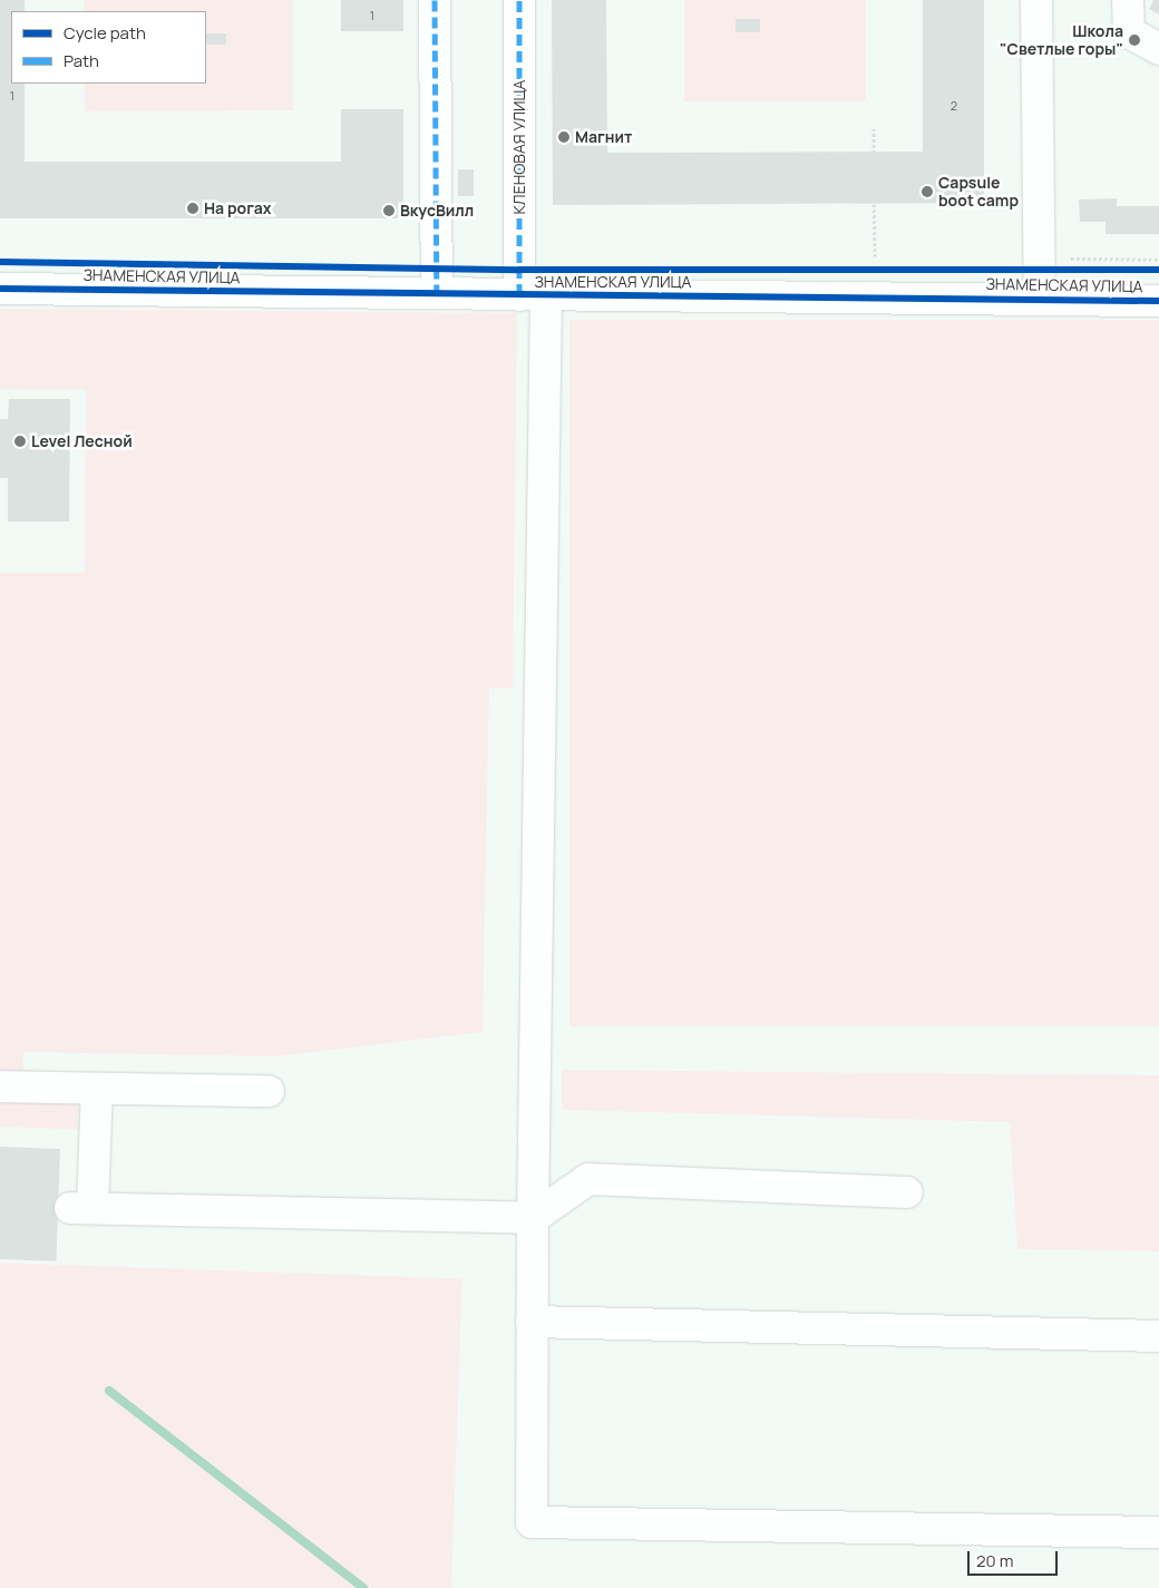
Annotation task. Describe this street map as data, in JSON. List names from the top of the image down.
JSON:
{
  "streets": {
    "street": ["КЛЕНОВАЯ УЛИЦА", "ЗНАМЕНСКАЯ УЛИЦА"]
  },
  "crossings": [
    ["КЛЕНОВАЯ УЛИЦА", "ЗНАМЕНСКАЯ УЛИЦА"]
  ],
  "places": [
    "Школа \"Светлые горы\"",
    "Магнит",
    "Capsule boot camp",
    "На рогах",
    "ВкусВилл",
    "Level Лесной"
  ],
  "house_numbers": ["1", "1", "2"],
  "legend": ["Cycle path", "Path"],
  "scale_bar": "20 m"
}
